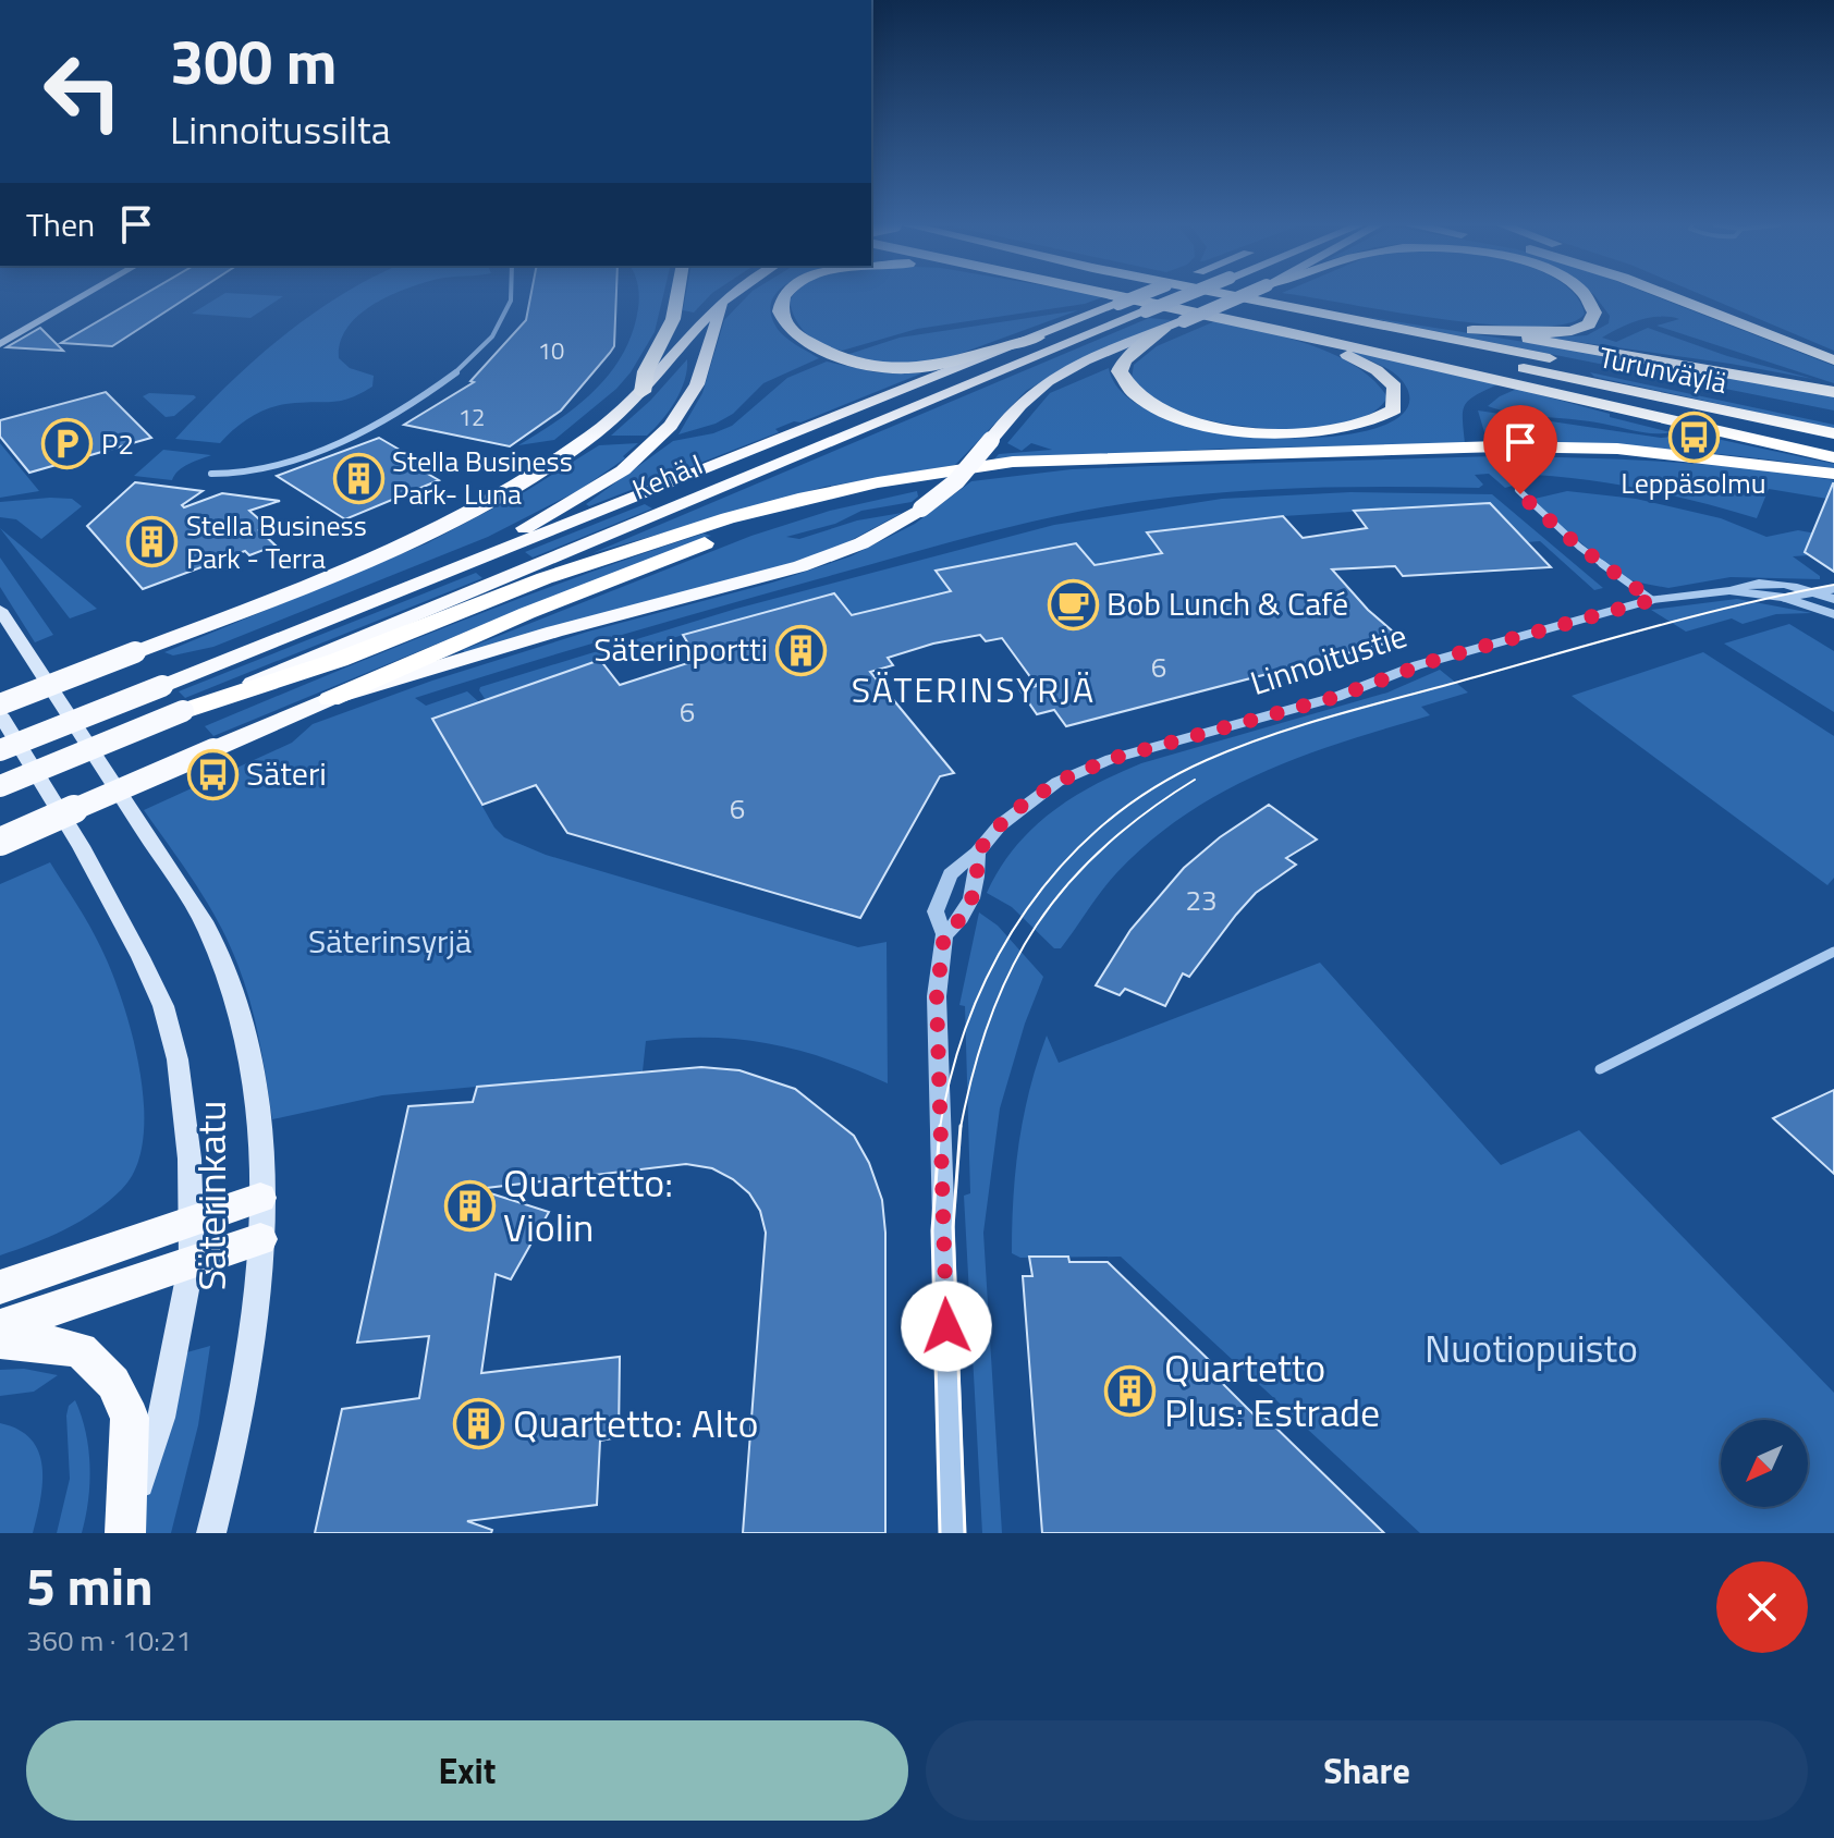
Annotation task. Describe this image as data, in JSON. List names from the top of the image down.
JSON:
{
  "streets": {
    "highway": ["Turunväylä", "Kehä I"],
    "main road": ["Säterinkatu"],
    "street": ["Linnoitustie"]
  },
  "districts": ["SÄTERINSYRJÄ"],
  "parks": ["Säterinsyrjä", "Nuotiopuisto"],
  "places": {
    "bus stop": ["Leppäsolmu", "Säteri"],
    "parking": ["P2"],
    "building": [
      "Stella Business Park- Luna",
      "Stella Business Park - Terra",
      "Säterinportti",
      "Quartetto: Violin",
      "Quartetto Plus: Estrade",
      "Quartetto: Alto"
    ],
    "cafe": ["Bob Lunch & Café"]
  },
  "house_numbers": [
    "10",
    "12",
    "6",
    "6",
    "6",
    "23"
  ],
  "north": "bottom left",
  "page": {
    "turn": ["300 m", "Linnoitussilta"],
    "then": "Then",
    "heading": ["5 min", "360 m · 10:21"],
    "buttons": ["Exit", "Share"]
  }
}
